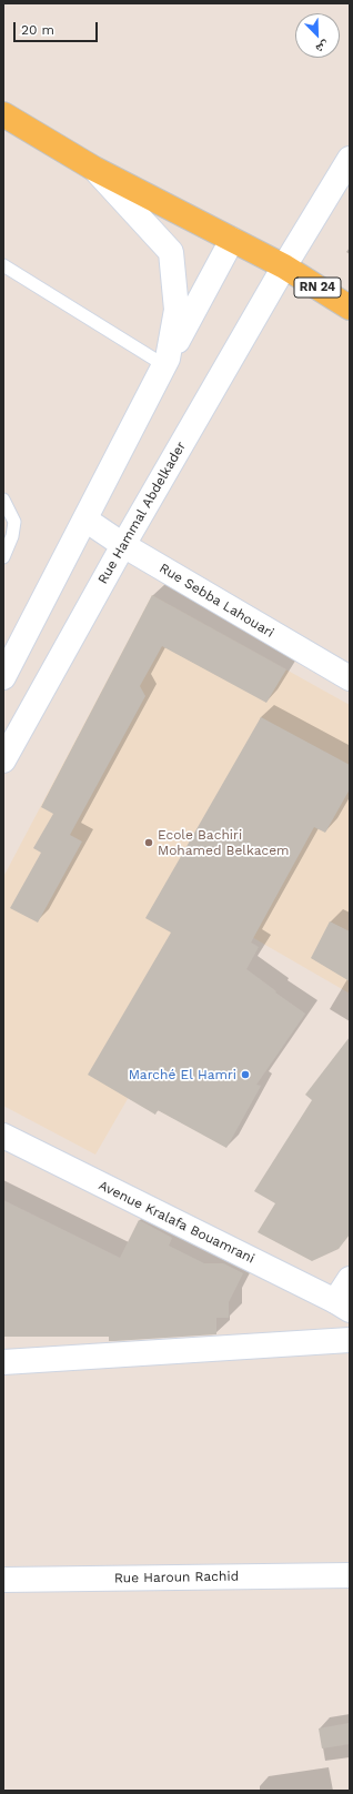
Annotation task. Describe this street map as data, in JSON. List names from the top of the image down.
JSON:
{
  "streets": {
    "main road": ["RN 24"],
    "street": [
      "Rue Hammal Abdelkader",
      "Rue Sebba Lahouari",
      "Avenue Kralafa Bouamrani",
      "Rue Haroun Rachid"
    ]
  },
  "crossings": [
    ["RN 24", "Rue Hammal Abdelkader"],
    ["Rue Hammal Abdelkader", "Rue Sebba Lahouari"]
  ],
  "places": ["Ecole Bachiri Mohamed Belkacem", "Marché El Hamri"],
  "scale_bar": "20 m",
  "north": "bottom right"
}
